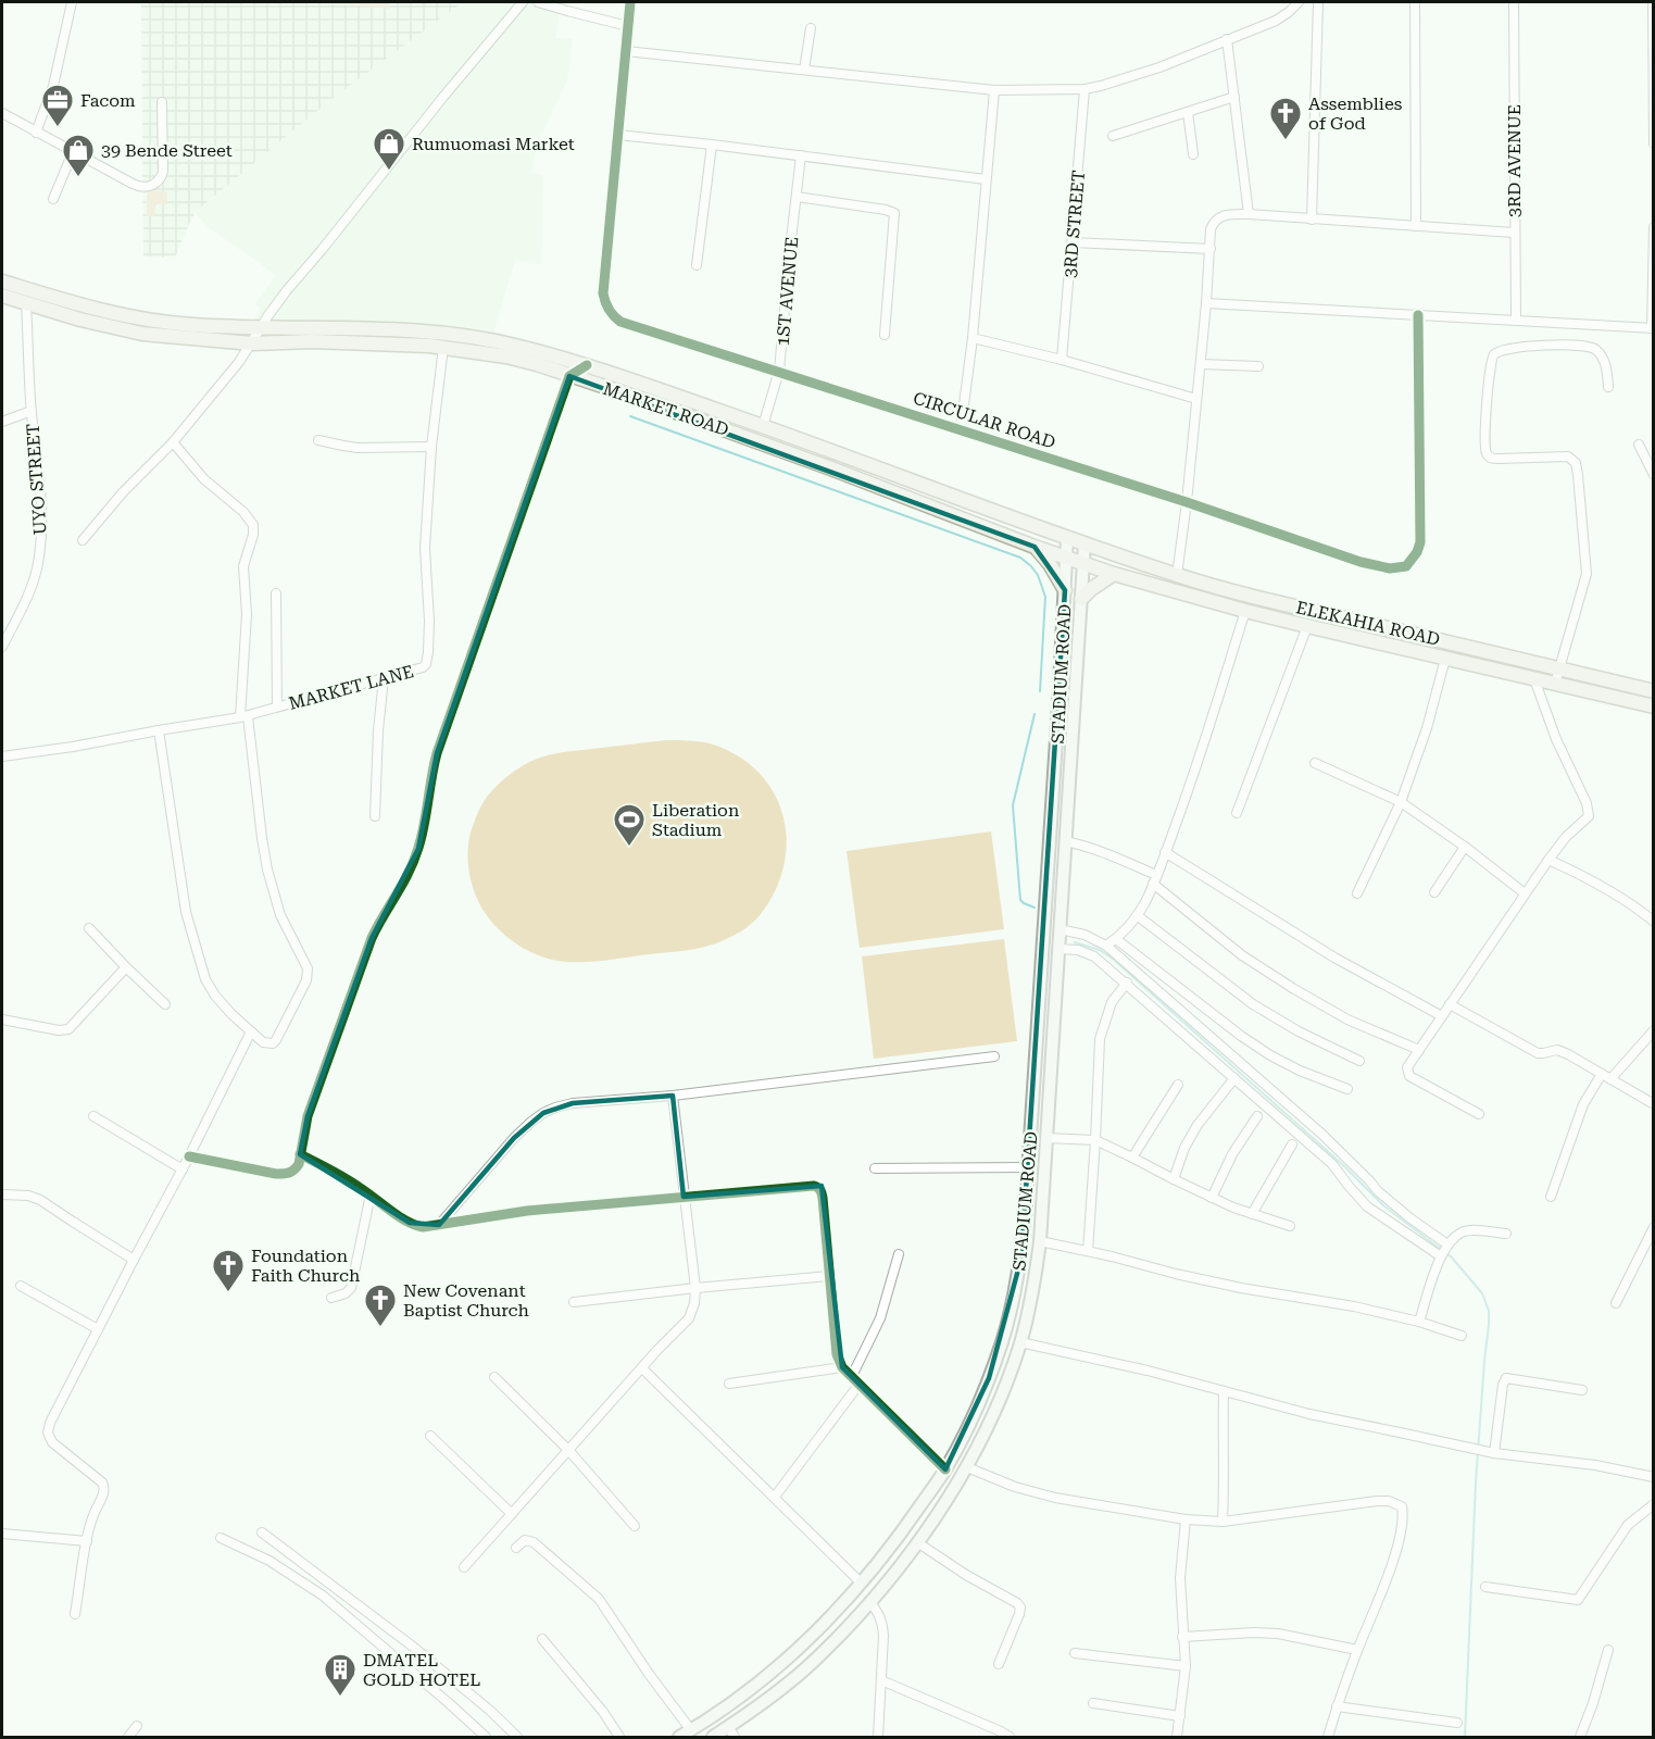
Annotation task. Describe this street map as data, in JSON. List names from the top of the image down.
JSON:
{
  "streets": {
    "main road": ["MARKET ROAD", "ELEKAHIA ROAD", "STADIUM ROAD"],
    "street": [
      "3RD AVENUE",
      "3RD STREET",
      "1ST AVENUE",
      "CIRCULAR ROAD",
      "UYO STREET",
      "MARKET LANE"
    ]
  },
  "crossings": [
    ["1ST AVENUE", "MARKET ROAD"],
    ["1ST AVENUE", "CIRCULAR ROAD"],
    ["MARKET ROAD", "UYO STREET"],
    ["MARKET ROAD", "ELEKAHIA ROAD"],
    ["MARKET ROAD", "STADIUM ROAD"],
    ["MARKET ROAD", "MARKET LANE"],
    ["ELEKAHIA ROAD", "STADIUM ROAD"]
  ],
  "places": {
    "office": ["Facom"],
    "church": ["Assemblies of God", "Foundation Faith Church", "New Covenant Baptist Church"],
    "shop": ["Rumuomasi Market", "39 Bende Street"],
    "sports": ["Liberation Stadium"],
    "building": ["DMATEL GOLD HOTEL"]
  }
}
